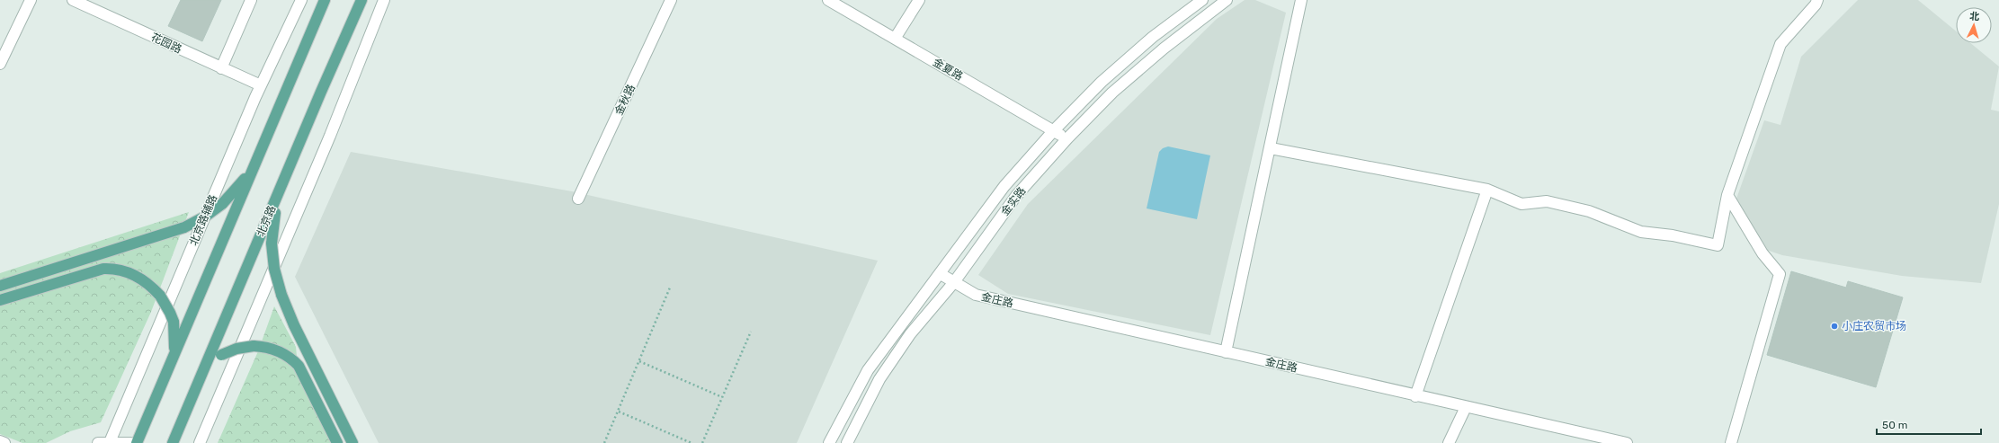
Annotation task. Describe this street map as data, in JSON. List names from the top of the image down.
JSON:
{
  "streets": {
    "main road": ["北京路"],
    "street": [
      "花园路",
      "金夏路",
      "金秋路",
      "金实路",
      "北京路辅路",
      "金庄路"
    ]
  },
  "crossings": [
    ["花园路", "北京路辅路"],
    ["金夏路", "金实路"],
    ["金实路", "金庄路"]
  ],
  "places": ["小庄农贸市场"],
  "scale_bar": "50 m",
  "north": "top"
}
